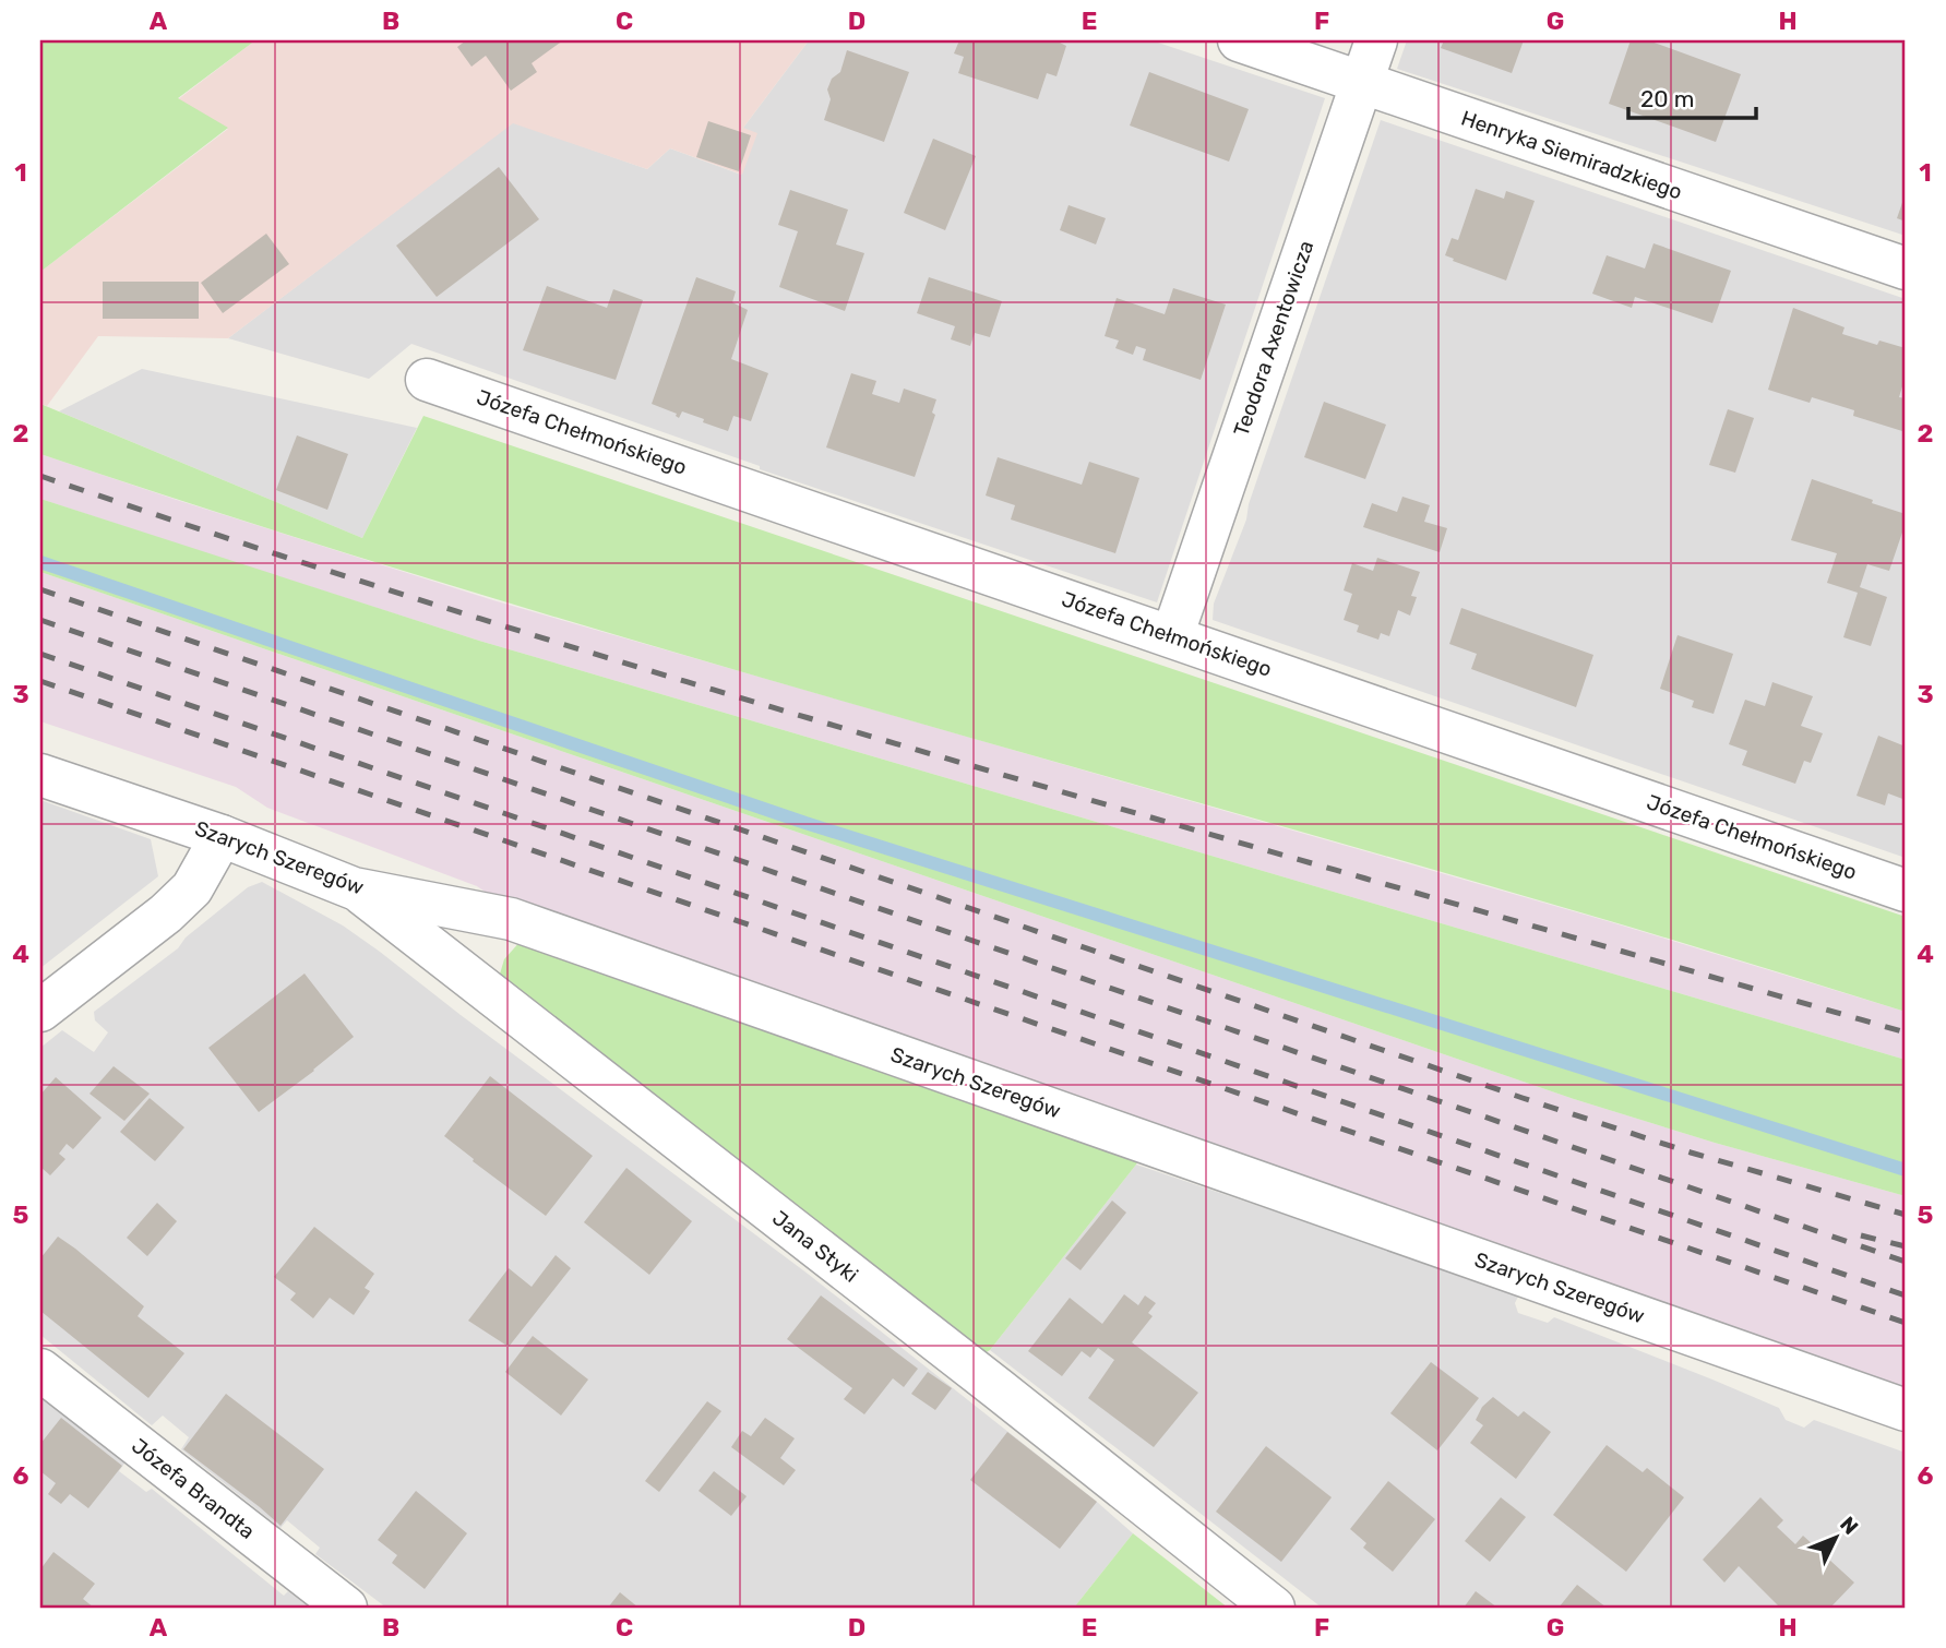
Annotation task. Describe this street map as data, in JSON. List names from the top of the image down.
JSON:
{
  "streets": {
    "street": [
      "Henryka Siemiradzkiego",
      "Teodora Axentowicza",
      "Józefa Chełmońskiego",
      "Szarych Szeregów",
      "Jana Styki",
      "Józefa Brandta"
    ]
  },
  "crossings": [
    ["Henryka Siemiradzkiego", "Teodora Axentowicza"],
    ["Teodora Axentowicza", "Józefa Chełmońskiego"],
    ["Szarych Szeregów", "Jana Styki"]
  ],
  "scale_bar": "20 m",
  "north": "top right",
  "grid": {
    "columns": [
      "A",
      "B",
      "C",
      "D",
      "E",
      "F",
      "G",
      "H"
    ],
    "rows": [
      "1",
      "2",
      "3",
      "4",
      "5",
      "6"
    ]
  }
}
